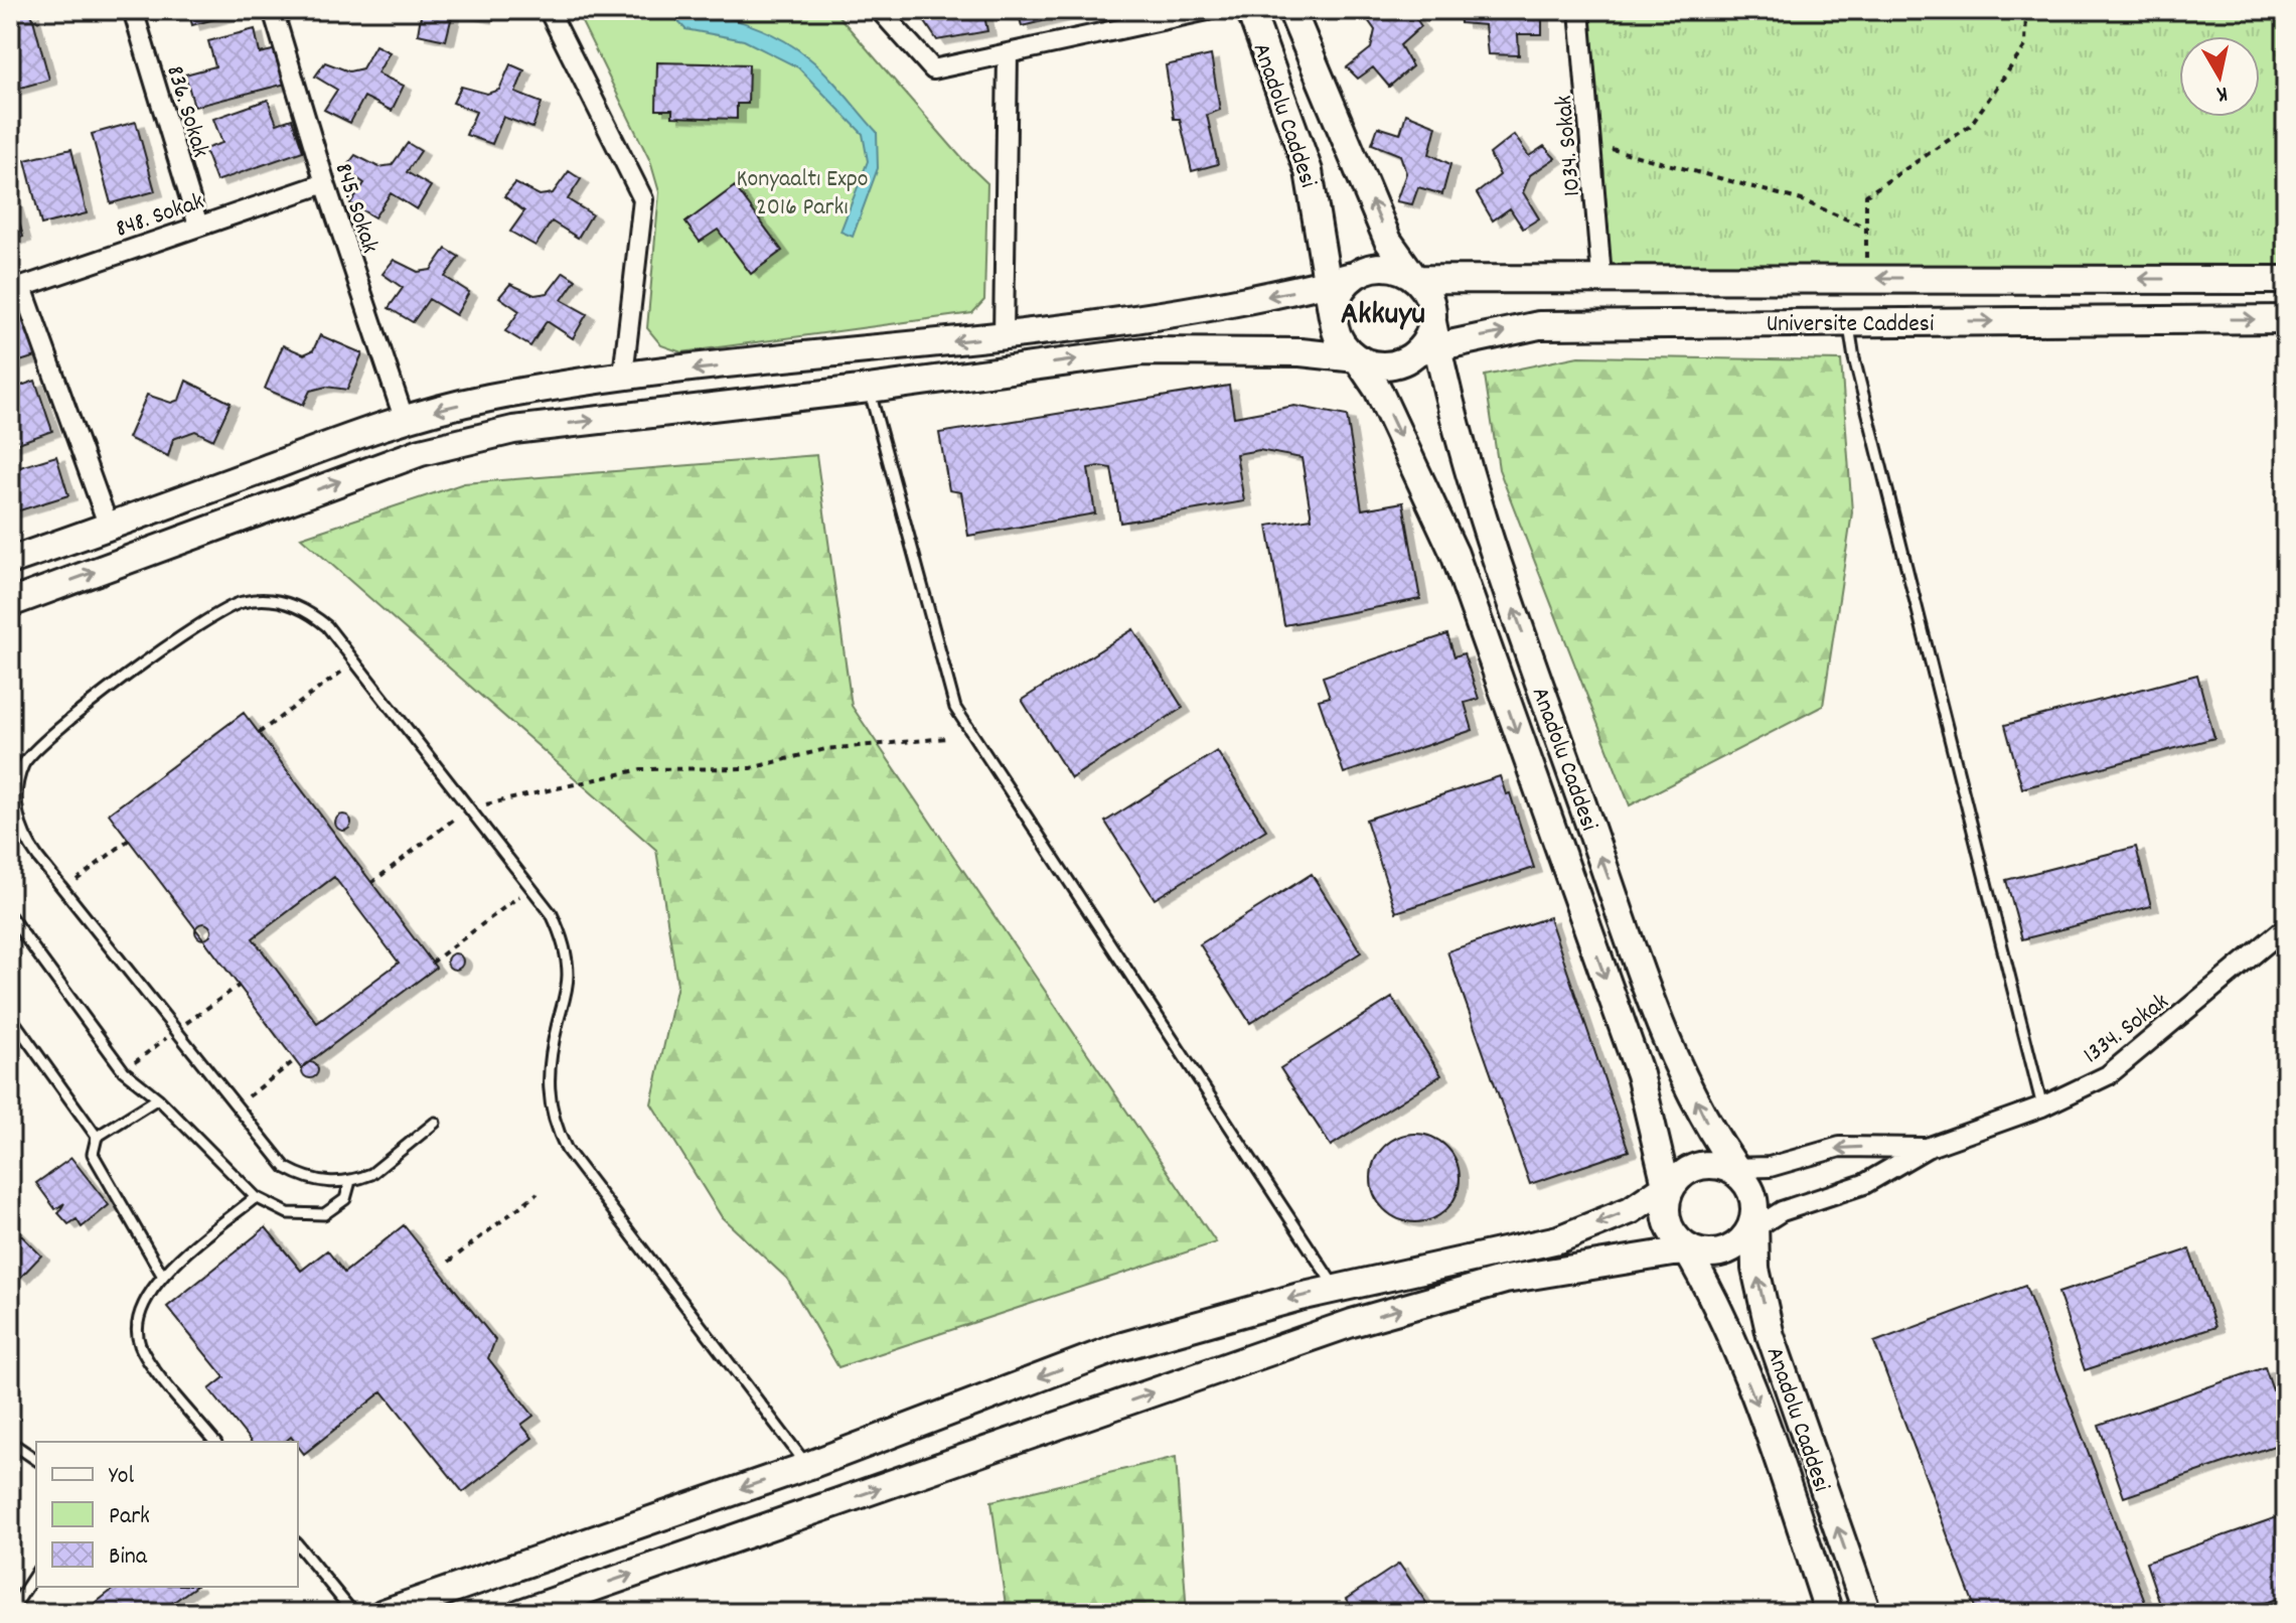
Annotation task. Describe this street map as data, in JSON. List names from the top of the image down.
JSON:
{
  "streets": {
    "street": [
      "836. Sokak",
      "Anadolu Caddesi",
      "1034. Sokak",
      "845. Sokak",
      "848. Sokak",
      "Universite Caddesi",
      "1334. Sokak"
    ]
  },
  "crossings": [
    ["836. Sokak", "848. Sokak"],
    ["Anadolu Caddesi", "Universite Caddesi"],
    ["Anadolu Caddesi", "1334. Sokak"],
    ["1034. Sokak", "Universite Caddesi"],
    ["845. Sokak", "848. Sokak"]
  ],
  "districts": ["Akkuyu"],
  "parks": ["Konyaaltı Expo 2016 Parkı"],
  "legend": ["Yol", "Park", "Bina"],
  "north": "bottom"
}
